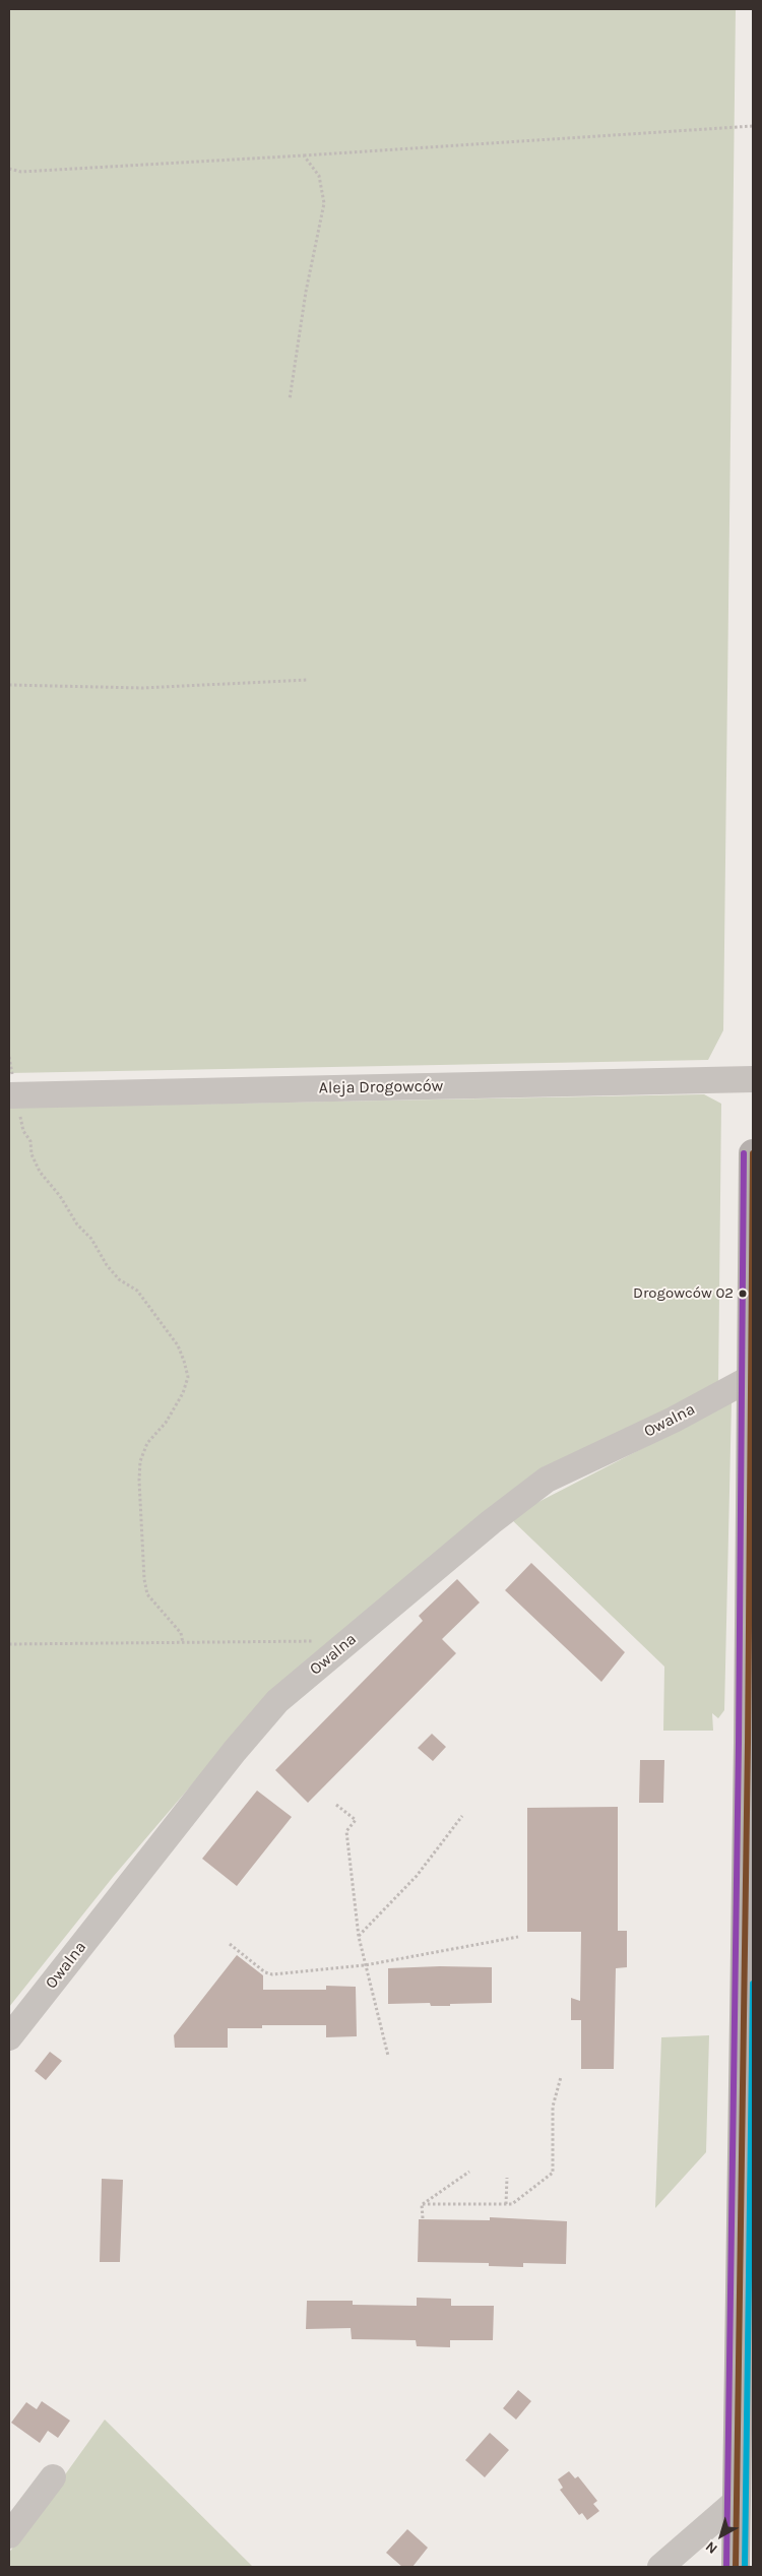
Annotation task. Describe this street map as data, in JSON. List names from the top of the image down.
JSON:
{
  "streets": {
    "street": ["Aleja Drogowców", "Owalna"]
  },
  "places": ["Drogowców 02"],
  "north": "bottom left"
}
